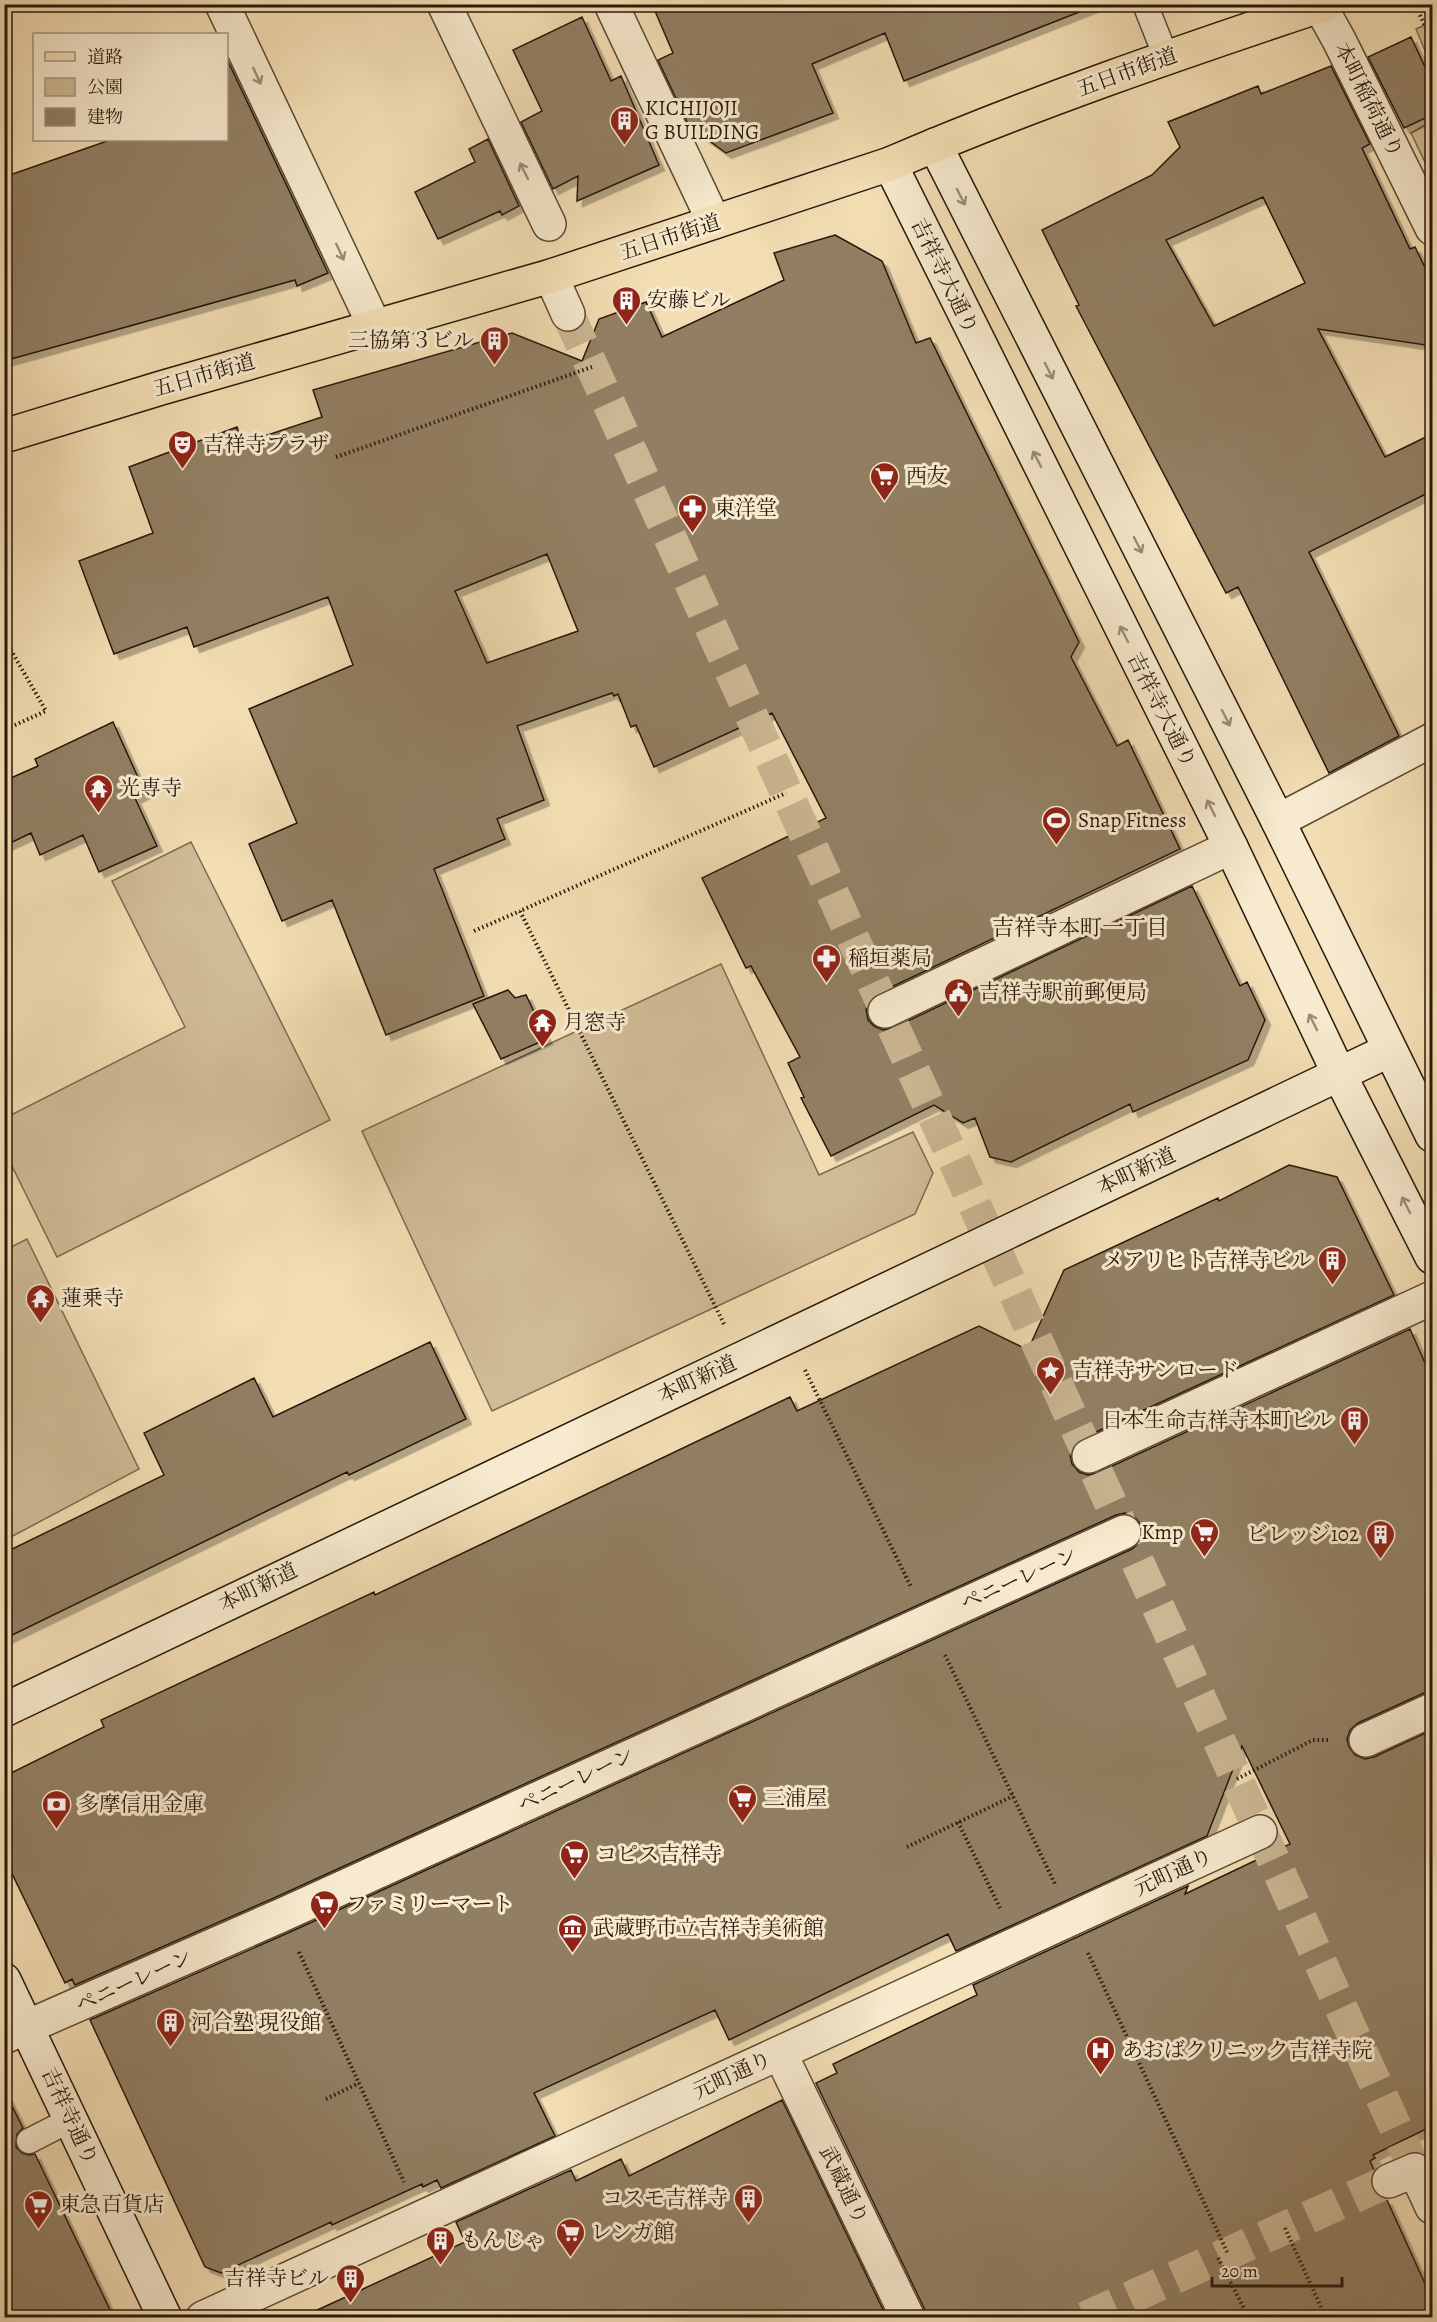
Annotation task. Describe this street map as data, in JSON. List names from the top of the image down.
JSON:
{
  "streets": {
    "main road": ["五日市街道"],
    "street": [
      "本町稲荷通り",
      "吉祥寺大通り",
      "本町新道",
      "ペニーレーン",
      "元町通り",
      "吉祥寺通り",
      "武蔵通り"
    ]
  },
  "crossings": [
    ["五日市街道", "本町稲荷通り"],
    ["五日市街道", "吉祥寺大通り"],
    ["吉祥寺大通り", "本町新道"],
    ["ペニーレーン", "吉祥寺通り"],
    ["元町通り", "武蔵通り"]
  ],
  "districts": ["吉祥寺本町一丁目"],
  "places": {
    "building": [
      "KICHIJOJI G BUILDING",
      "安藤ビル",
      "三協第３ビル",
      "メアリヒト吉祥寺ビル",
      "日本生命吉祥寺本町ビル",
      "ビレッジ102",
      "河合塾 現役館",
      "コスモ吉祥寺",
      "もんじゃ",
      "吉祥寺ビル"
    ],
    "theatre": ["吉祥寺プラザ"],
    "supermarket": [
      "西友",
      "Kmp",
      "三浦屋",
      "コピス吉祥寺",
      "ファミリーマート",
      "東急百貨店",
      "レンガ館"
    ],
    "pharmacy": ["東洋堂", "稲垣薬局"],
    "temple": ["光専寺", "月窓寺", "蓮乗寺"],
    "sports": ["Snap Fitness"],
    "public building": ["吉祥寺駅前郵便局"],
    "place": ["吉祥寺サンロード"],
    "bank": ["多摩信用金庫"],
    "museum": ["武蔵野市立吉祥寺美術館"],
    "hospital": ["あおばクリニック吉祥寺院"]
  },
  "legend": ["道路", "公園", "建物"],
  "scale_bar": "20 m"
}
